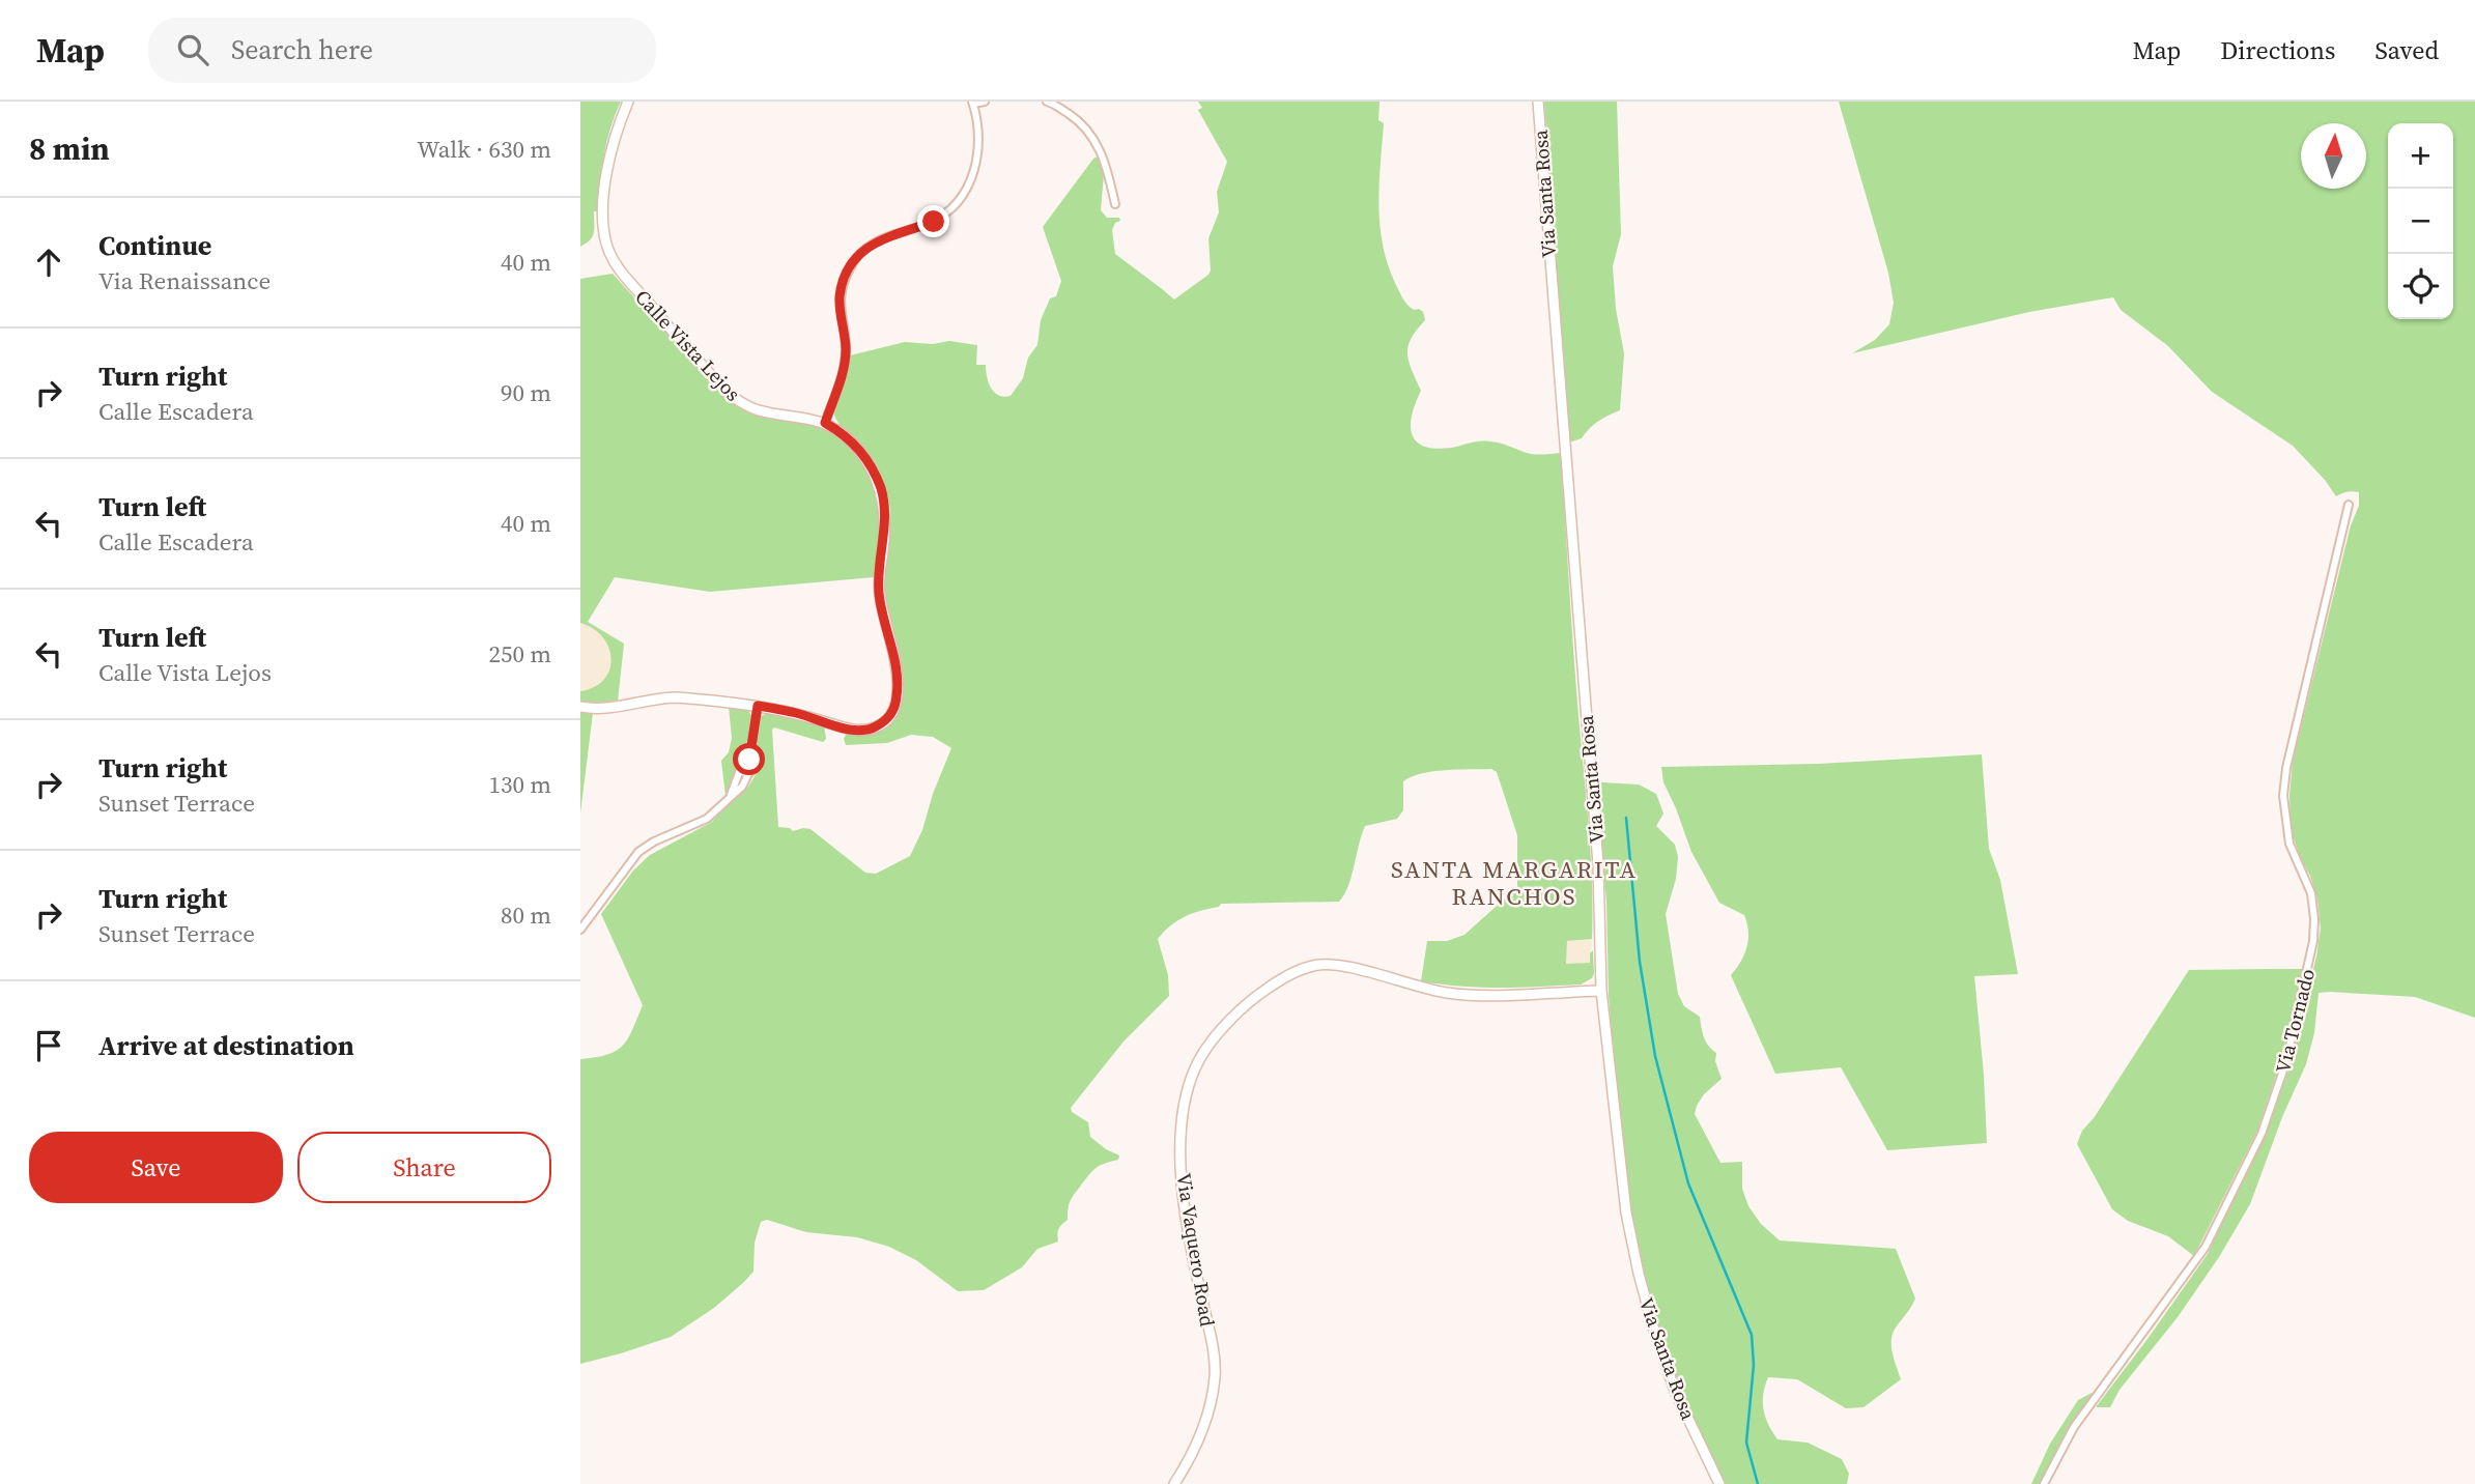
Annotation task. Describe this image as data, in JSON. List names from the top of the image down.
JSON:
{
  "streets": {
    "street": [
      "Via Santa Rosa",
      "Calle Vista Lejos",
      "Via Tornado",
      "Via Vaquero Road"
    ]
  },
  "crossings": [
    ["Via Santa Rosa", "Via Vaquero Road"]
  ],
  "districts": ["SANTA MARGARITA RANCHOS"],
  "north": "top",
  "page": {
    "header": "Map",
    "search": "Search here",
    "nav": ["Map", "Directions", "Saved"],
    "heading": ["8 min", "Walk · 630 m"],
    "map_buttons": ["+", "−"],
    "list": [
      ["Continue", "Via Renaissance", "40 m"],
      ["Turn right", "Calle Escadera", "90 m"],
      ["Turn left", "Calle Escadera", "40 m"],
      ["Turn left", "Calle Vista Lejos", "250 m"],
      ["Turn right", "Sunset Terrace", "130 m"],
      ["Turn right", "Sunset Terrace", "80 m"],
      "Arrive at destination"
    ],
    "buttons": ["Save", "Share"]
  }
}
